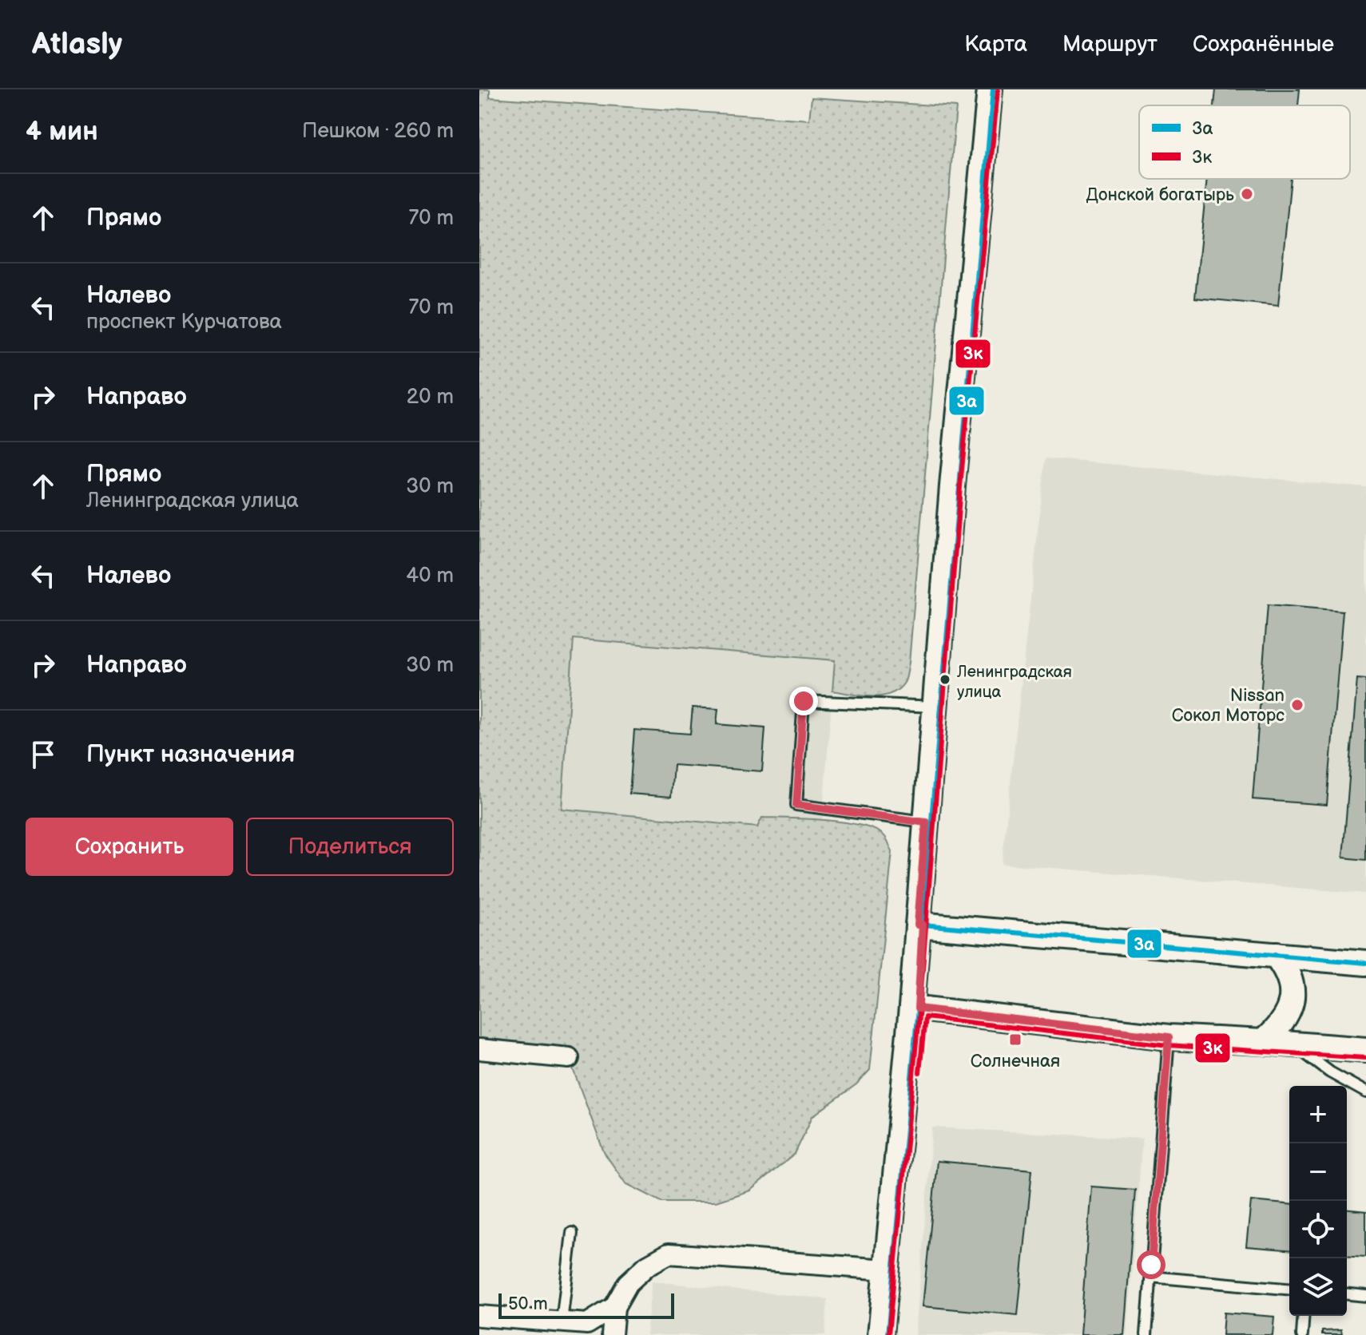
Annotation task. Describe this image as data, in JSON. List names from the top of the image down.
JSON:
{
  "places": {
    "other": ["Донской богатырь", "Ленинградская улица", "Nissan Сокол Моторс"],
    "transit": ["Солнечная"]
  },
  "lines": ["transit line 3а", "transit line 3к"],
  "legend": ["3а", "3к"],
  "scale_bar": "50 m",
  "page": {
    "header": "Atlasly",
    "nav": ["Карта", "Маршрут", "Сохранённые"],
    "heading": ["4 мин", "Пешком · 260 m"],
    "list": [
      ["Прямо", "70 m"],
      ["Налево", "проспект Курчатова", "70 m"],
      ["Направо", "20 m"],
      ["Прямо", "Ленинградская улица", "30 m"],
      ["Налево", "40 m"],
      ["Направо", "30 m"],
      "Пункт назначения"
    ],
    "buttons": ["Сохранить", "Поделиться"],
    "map_buttons": ["+", "−"],
    "scale": "50 m"
  }
}
